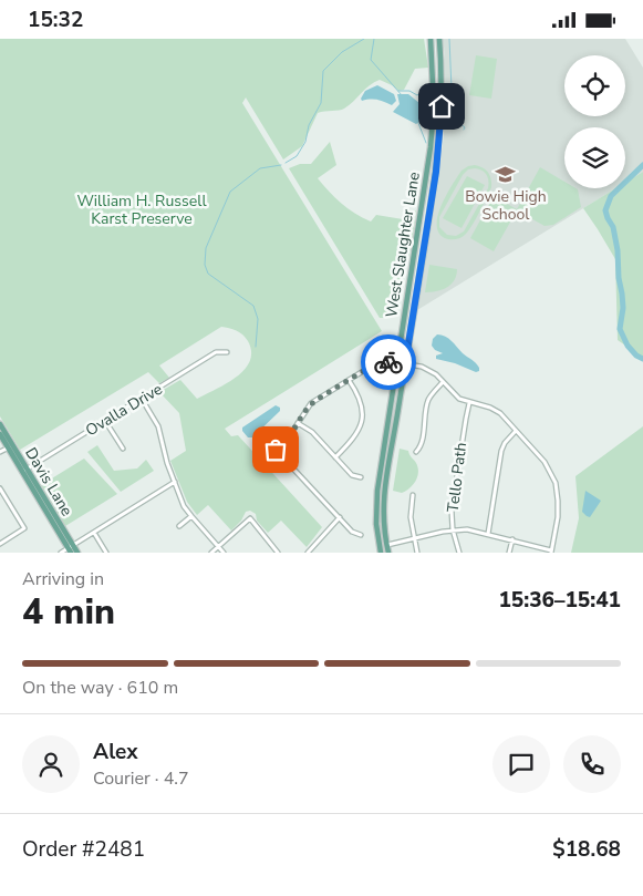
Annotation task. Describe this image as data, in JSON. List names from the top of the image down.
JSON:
{
  "streets": {
    "main road": ["West Slaughter Lane", "Davis Lane"],
    "street": ["Ovalla Drive", "Tello Path"]
  },
  "crossings": [
    ["Ovalla Drive", "Davis Lane"]
  ],
  "parks": ["William H. Russell Karst Preserve"],
  "places": {
    "school or university": ["Bowie High School"]
  },
  "page": {
    "status": "15:32",
    "heading": ["4 min", "Arriving in", "15:36–15:41"],
    "panel": [
      "Alex",
      "Courier · 4.7",
      "Order #2481",
      "$18.68"
    ],
    "bar": "On the way · 610 m"
  }
}
